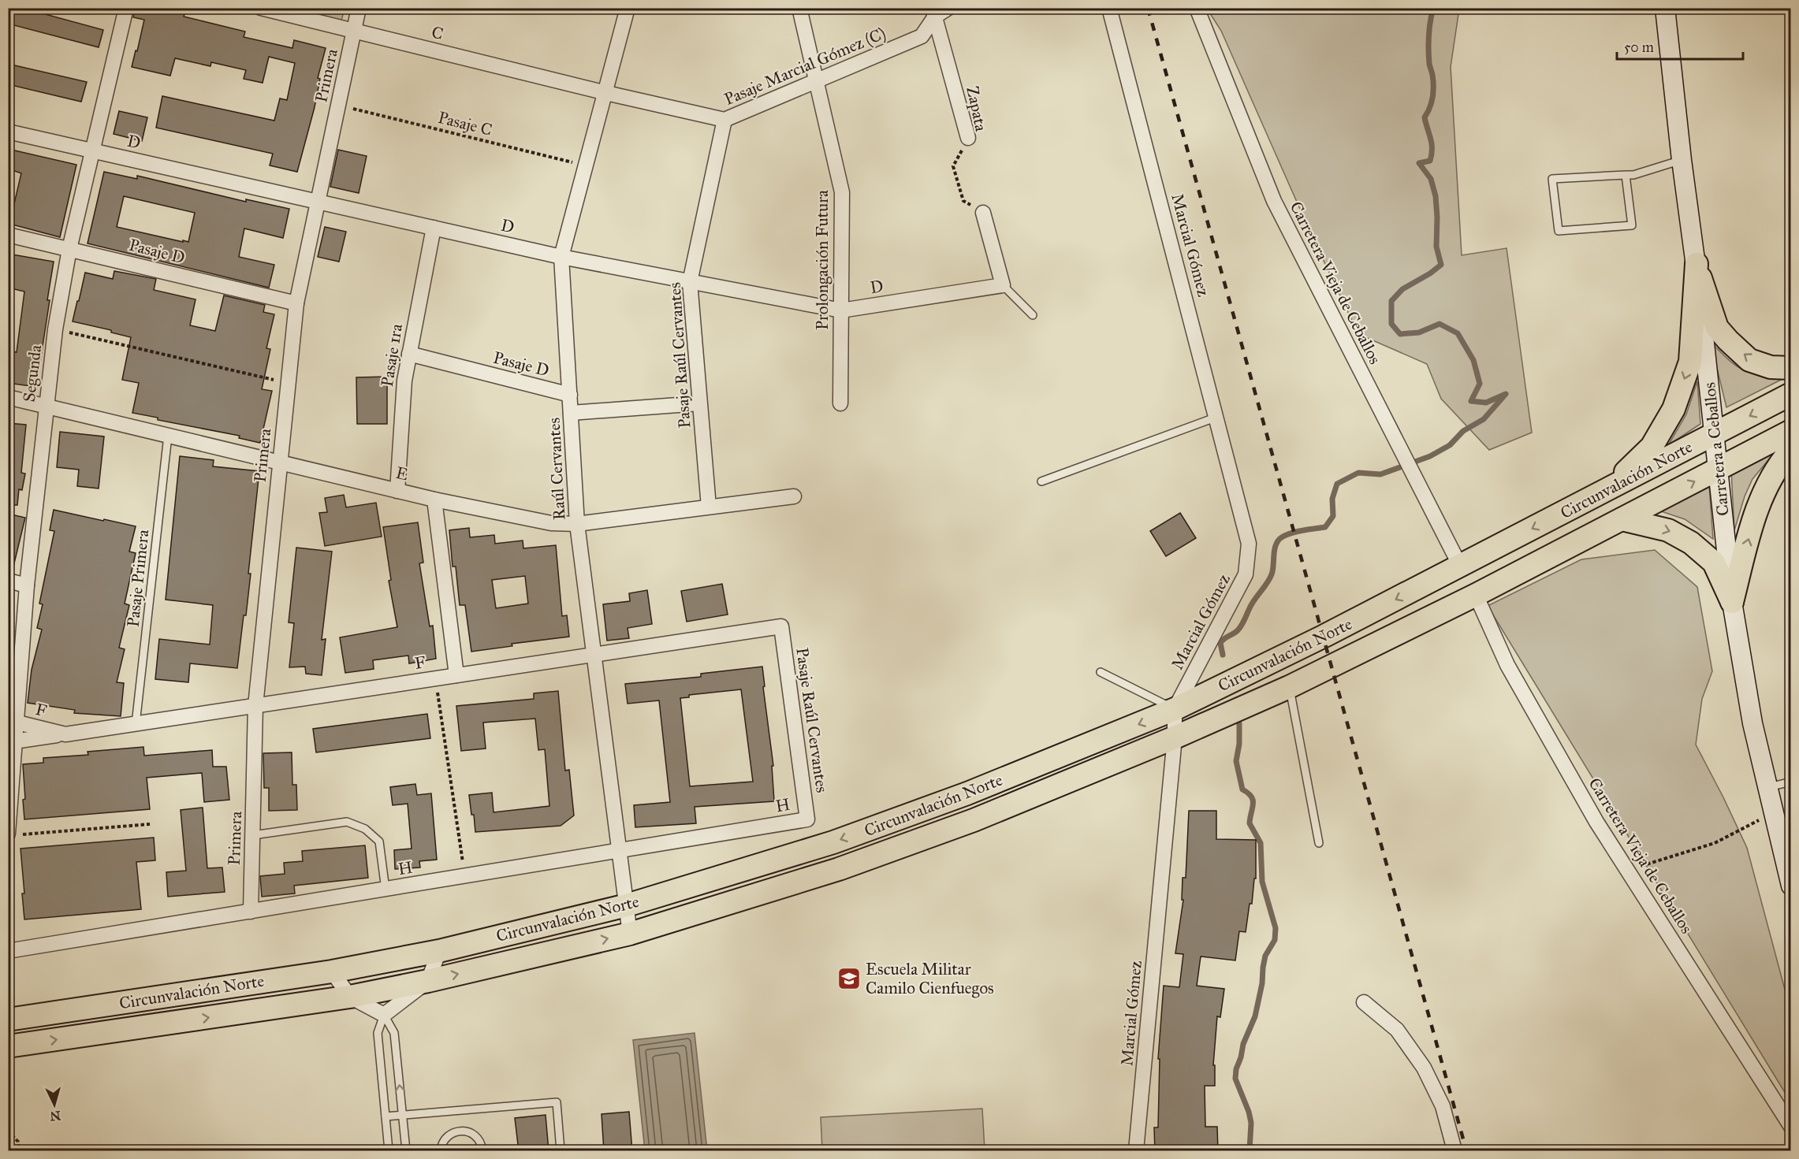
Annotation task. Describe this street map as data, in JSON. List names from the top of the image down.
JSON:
{
  "streets": {
    "highway": ["Circunvalación Norte"],
    "main road": ["Carretera a Ceballos"],
    "street": [
      "C",
      "Pasaje Marcial Gómez (C)",
      "Primera",
      "Zapata",
      "D",
      "Marcial Gómez",
      "Pasaje D",
      "Prolongación Futura",
      "Carretera Vieja de Ceballos",
      "Pasaje 1ra",
      "Pasaje Raúl Cervantes",
      "Segunda",
      "Raúl Cervantes",
      "E",
      "F",
      "H"
    ],
    "lane": ["Pasaje Primera"],
    "path": ["Pasaje C"]
  },
  "crossings": [
    ["C", "Pasaje Marcial Gómez (C)"],
    ["C", "Primera"],
    ["C", "Raúl Cervantes"],
    ["Pasaje Marcial Gómez (C)", "Zapata"],
    ["Pasaje Marcial Gómez (C)", "Prolongación Futura"],
    ["Pasaje Marcial Gómez (C)", "Pasaje Raúl Cervantes"],
    ["Pasaje Marcial Gómez (C)", "Raúl Cervantes"],
    ["Primera", "Pasaje C"],
    ["Primera", "D"],
    ["Primera", "Pasaje D"],
    ["Primera", "E"],
    ["Primera", "F"],
    ["Primera", "H"],
    ["Pasaje C", "Raúl Cervantes"],
    ["D", "Prolongación Futura"],
    ["D", "Pasaje 1ra"],
    ["D", "Pasaje Raúl Cervantes"],
    ["D", "Segunda"],
    ["D", "Raúl Cervantes"],
    ["Marcial Gómez", "Circunvalación Norte"],
    ["Pasaje D", "Pasaje 1ra"],
    ["Pasaje D", "Segunda"],
    ["Pasaje D", "Raúl Cervantes"],
    ["Carretera Vieja de Ceballos", "Circunvalación Norte"],
    ["Pasaje 1ra", "E"],
    ["Pasaje Raúl Cervantes", "E"],
    ["Pasaje Raúl Cervantes", "F"],
    ["Pasaje Raúl Cervantes", "H"],
    ["Segunda", "E"],
    ["Segunda", "F"],
    ["Carretera a Ceballos", "Circunvalación Norte"],
    ["Raúl Cervantes", "E"],
    ["Raúl Cervantes", "Circunvalación Norte"],
    ["Raúl Cervantes", "F"],
    ["Raúl Cervantes", "H"],
    ["E", "Pasaje Primera"],
    ["Pasaje Primera", "F"]
  ],
  "places": {
    "school or university": ["Escuela Militar Camilo Cienfuegos"]
  },
  "scale_bar": "50 m",
  "north": "bottom"
}
